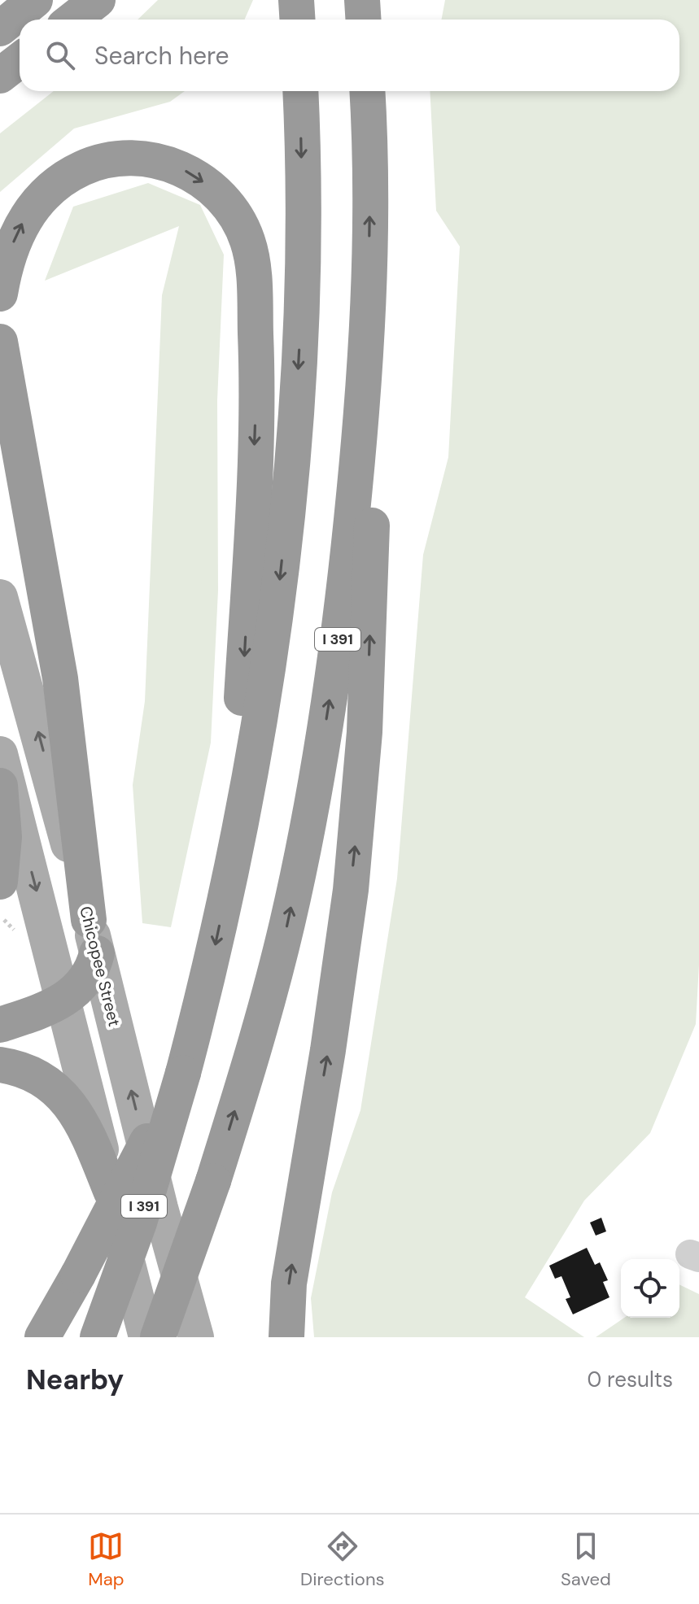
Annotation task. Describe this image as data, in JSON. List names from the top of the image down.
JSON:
{
  "streets": {
    "highway": ["I 391"],
    "main road": ["Chicopee Street"]
  },
  "page": {
    "search": "Search here",
    "heading": ["Nearby", "0 results"],
    "nav": ["Map", "Directions", "Saved"]
  }
}
